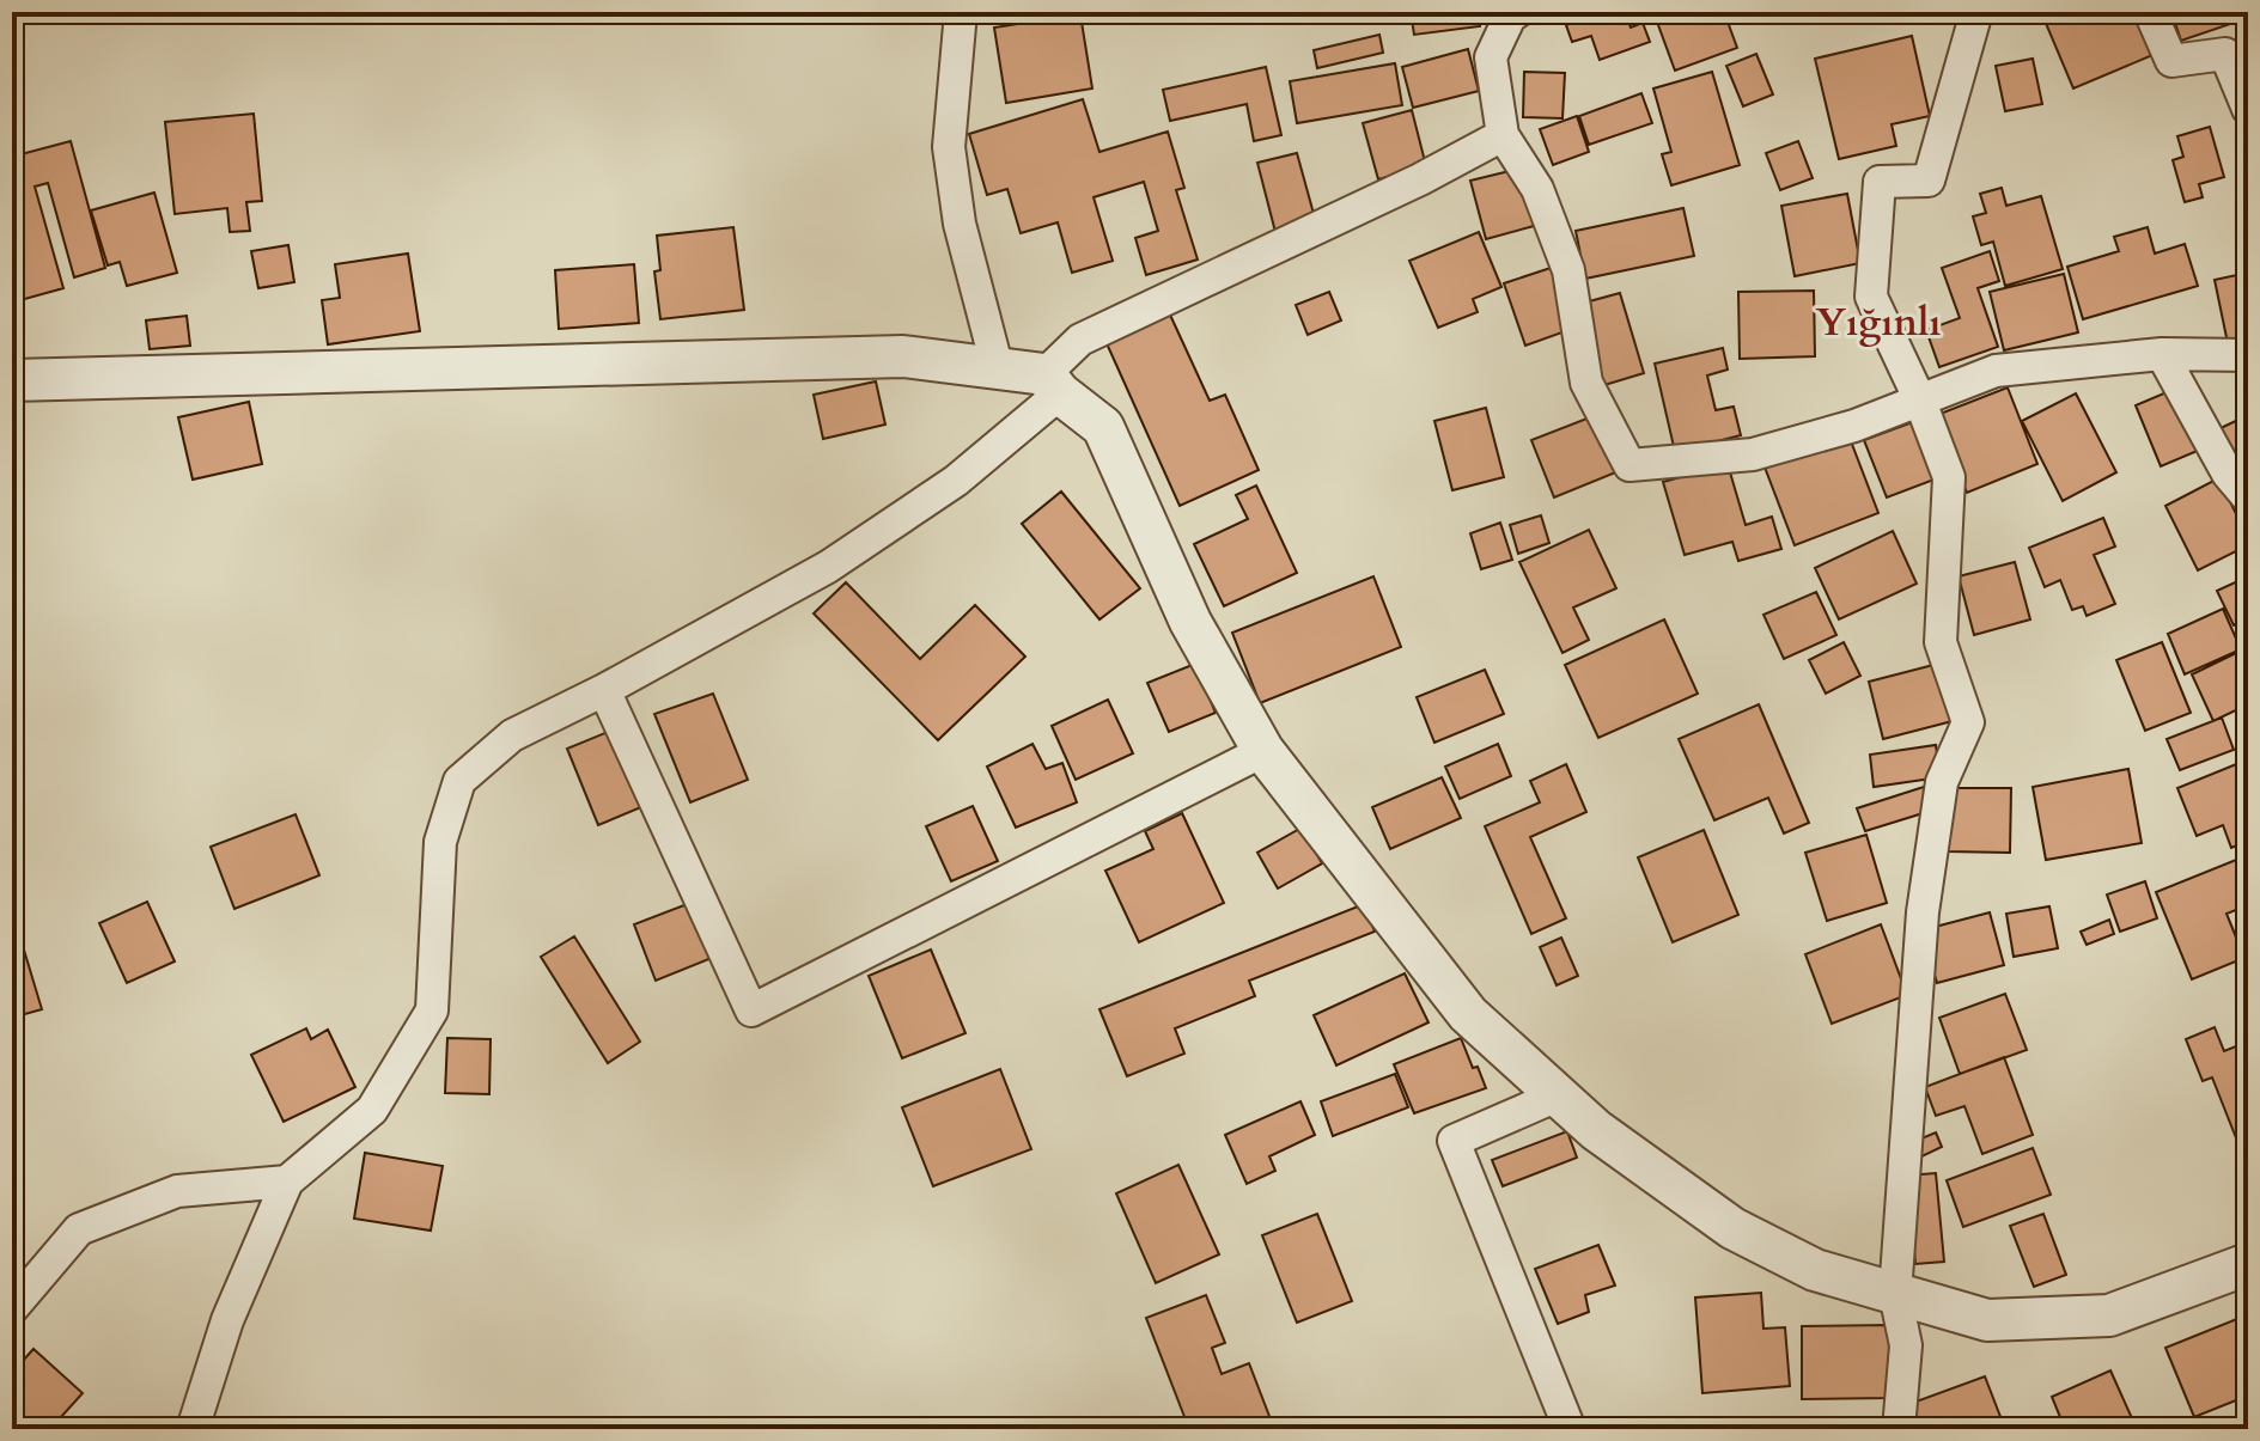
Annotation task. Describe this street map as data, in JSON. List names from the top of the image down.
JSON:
{
  "districts": ["Yığınlı"]
}
